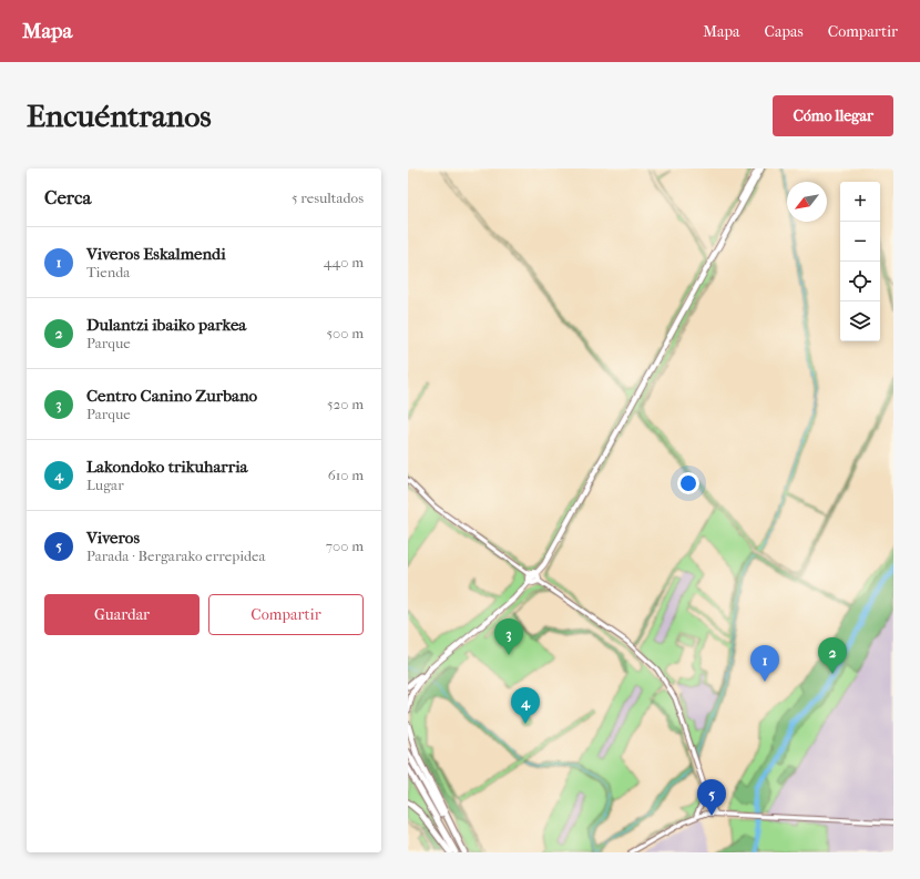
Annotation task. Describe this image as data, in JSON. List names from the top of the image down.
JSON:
{
  "north": "bottom left",
  "page": {
    "header": "Mapa",
    "nav": ["Mapa", "Capas", "Compartir"],
    "buttons": [
      "Cómo llegar",
      ["Guardar", "Compartir"]
    ],
    "title": "Encuéntranos",
    "heading": ["Cerca", "5 resultados"],
    "map_buttons": ["+", "−"],
    "list": [
      {
        "mark": "1",
        "name": "Viveros Eskalmendi",
        "note": "Tienda",
        "value": "440 m"
      },
      {
        "mark": "2",
        "name": "Dulantzi ibaiko parkea",
        "note": "Parque",
        "value": "500 m"
      },
      {
        "mark": "3",
        "name": "Centro Canino Zurbano",
        "note": "Parque",
        "value": "520 m"
      },
      {
        "mark": "4",
        "name": "Lakondoko trikuharria",
        "note": "Lugar",
        "value": "610 m"
      },
      {
        "mark": "5",
        "name": "Viveros",
        "note": "Parada · Bergarako errepidea",
        "value": "700 m"
      }
    ],
    "pins": [
      "3",
      "2",
      "1",
      "4",
      "5"
    ]
  }
}
